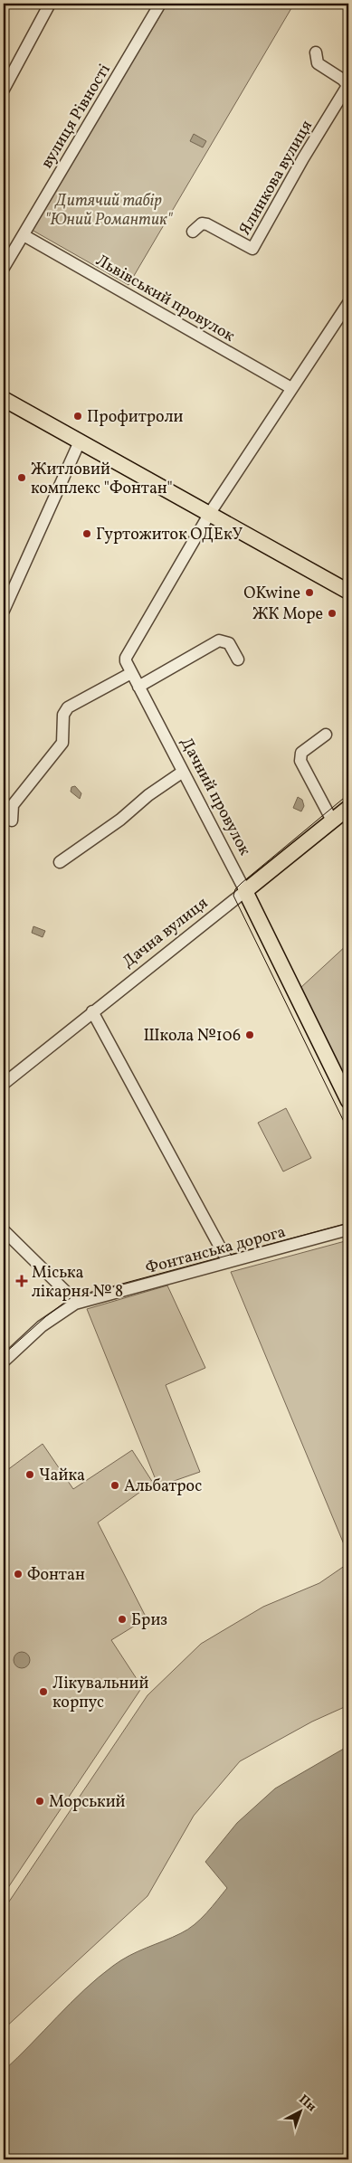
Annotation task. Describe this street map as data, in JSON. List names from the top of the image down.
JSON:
{
  "streets": {
    "main road": ["Дачний провулок", "Дачна вулиця"],
    "street": [
      "вулиця Рівності",
      "Ялинкова вулиця",
      "Львівський провулок",
      "Фонтанська дорога"
    ]
  },
  "crossings": [
    ["вулиця Рівності", "Львівський провулок"],
    ["Дачний провулок", "Дачна вулиця"]
  ],
  "parks": ["Дитячий табір \"Юний Романтик\""],
  "places": {
    "other": [
      "Профитроли",
      "Житловий комплекс \"Фонтан\"",
      "Гуртожиток ОДЕкУ",
      "OKwine",
      "ЖК Море",
      "Школа №106",
      "Чайка",
      "Альбатрос",
      "Фонтан",
      "Бриз",
      "Лікувальний корпус",
      "Морський"
    ],
    "health": ["Міська лікарня № 8"]
  },
  "north": "top right"
}
